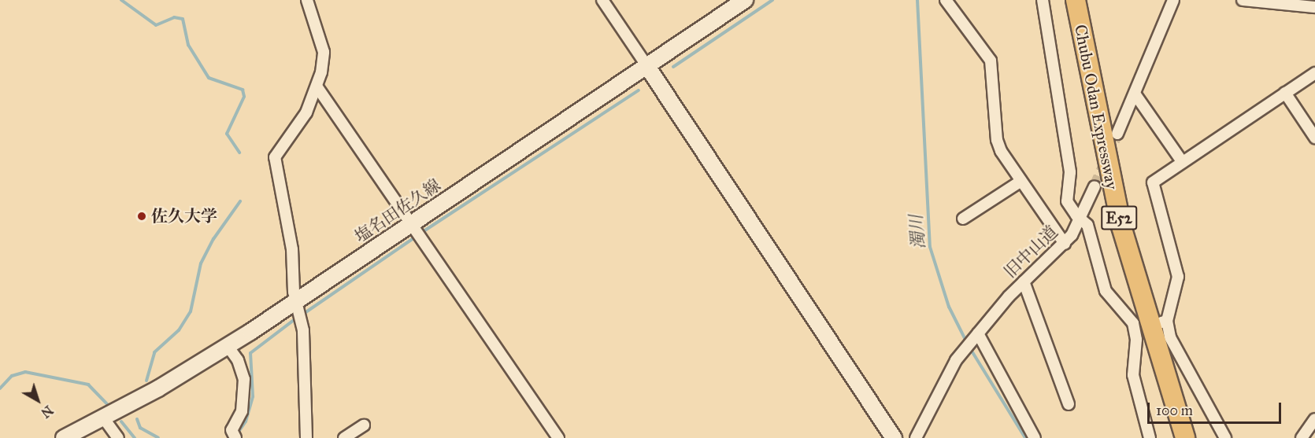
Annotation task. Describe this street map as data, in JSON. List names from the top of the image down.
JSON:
{
  "streets": {
    "highway": ["Chubu Odan Expressway", "E52"],
    "main road": ["塩名田佐久線"],
    "street": ["旧中山道"]
  },
  "water": ["濁川"],
  "places": ["佐久大学"],
  "scale_bar": "100 m",
  "north": "bottom right"
}
